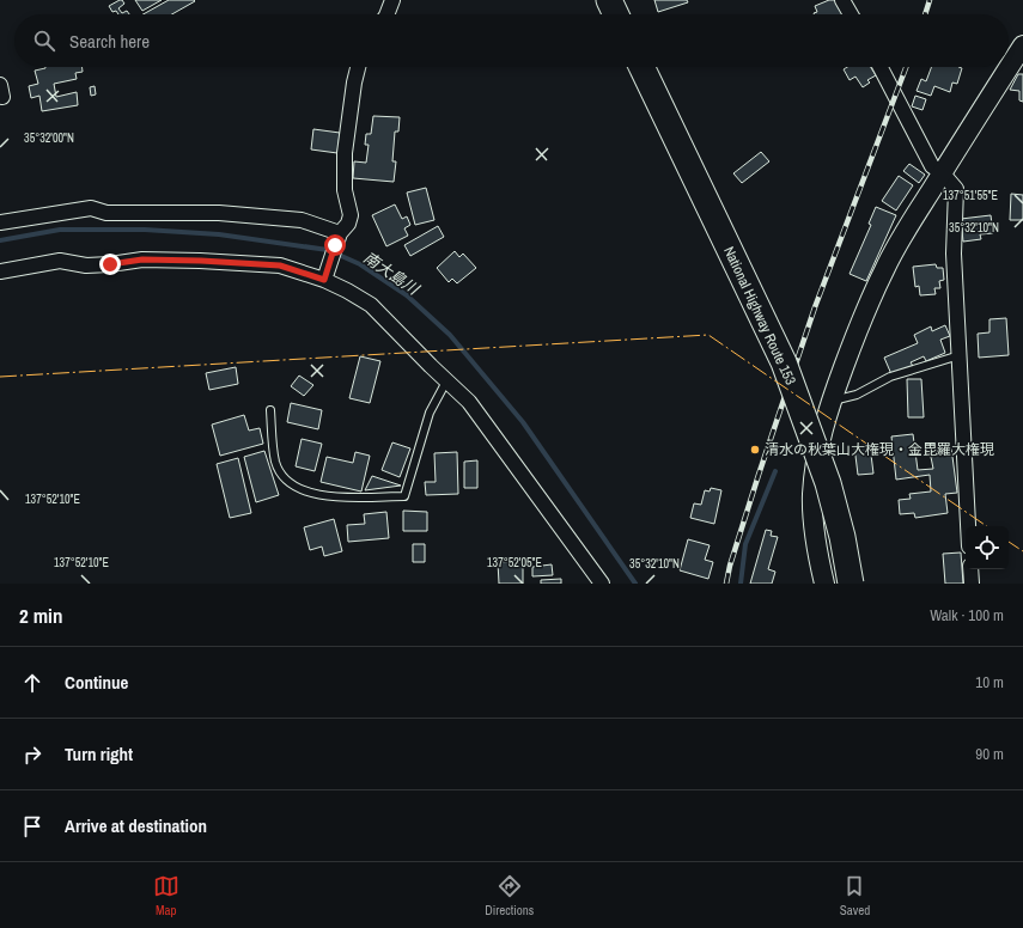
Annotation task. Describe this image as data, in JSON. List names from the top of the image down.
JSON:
{
  "streets": {
    "highway": ["National Highway Route 153"]
  },
  "water": ["南大島川"],
  "places": ["清水の秋葉山大権現・金毘羅大権現"],
  "page": {
    "search": "Search here",
    "heading": ["2 min", "Walk · 100 m"],
    "list": [
      ["Continue", "10 m"],
      ["Turn right", "90 m"],
      "Arrive at destination"
    ],
    "nav": ["Map", "Directions", "Saved"]
  },
  "coordinates": [
    "35°32'00\"N",
    "137°51'55\"E",
    "35°32'10\"N",
    "137°52'10\"E",
    "137°52'05\"E"
  ]
}
